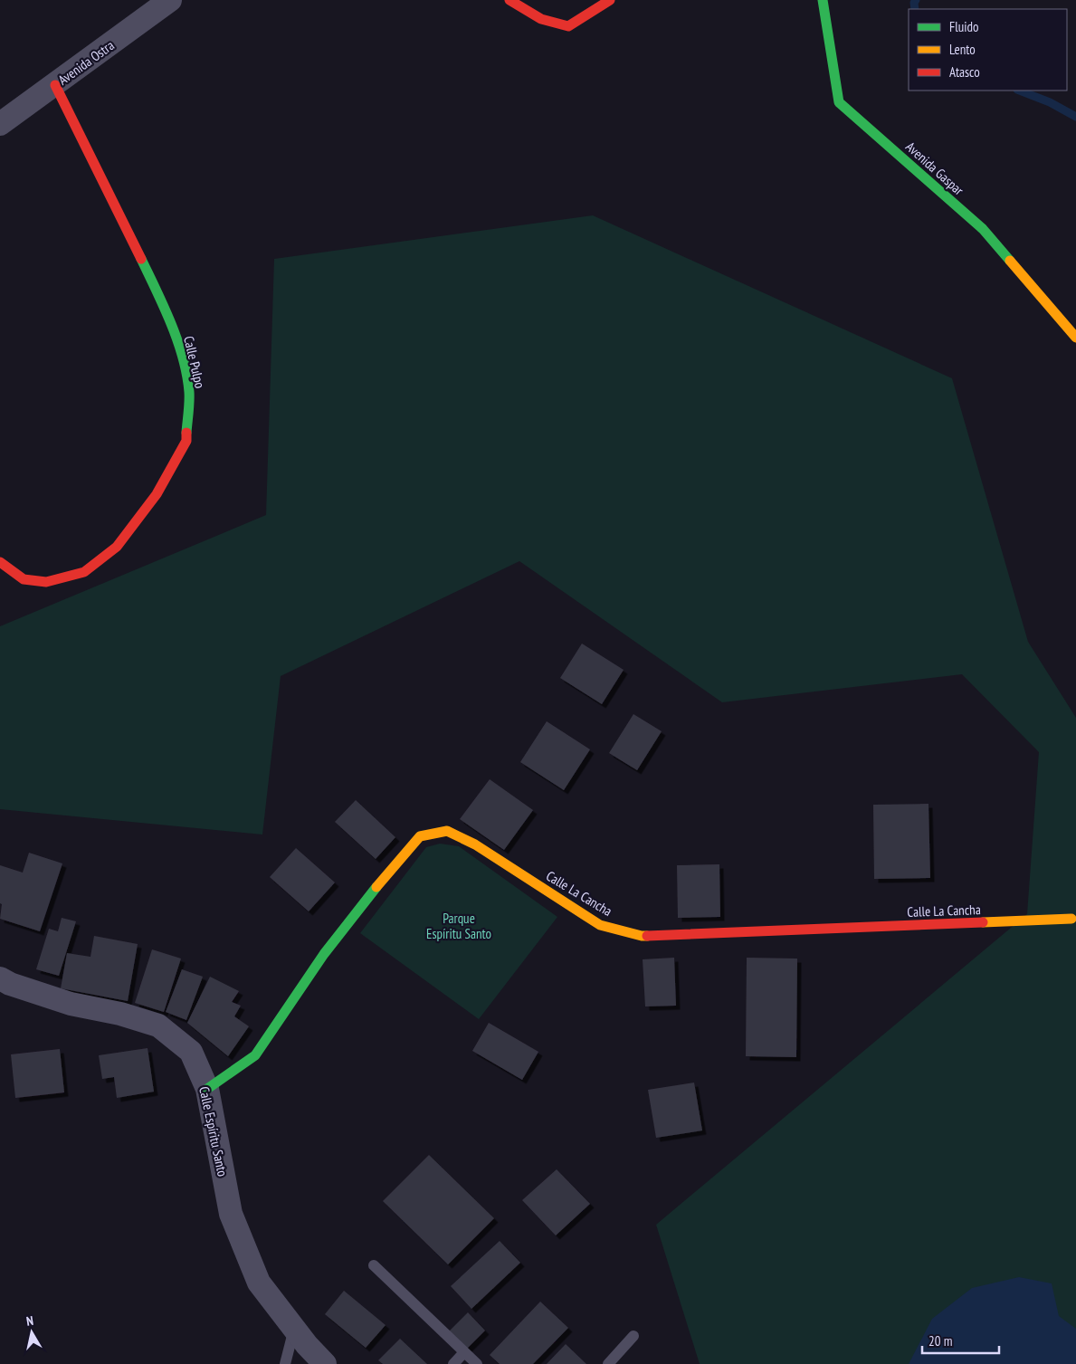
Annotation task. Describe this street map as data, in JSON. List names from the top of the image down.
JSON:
{
  "streets": {
    "street": [
      "Avenida Ostra",
      "Avenida Gaspar",
      "Calle Pulpo",
      "Calle La Cancha",
      "Calle Espíritu Santo"
    ]
  },
  "crossings": [
    ["Avenida Ostra", "Calle Pulpo"],
    ["Calle La Cancha", "Calle Espíritu Santo"]
  ],
  "parks": ["Parque Espíritu Santo"],
  "legend": ["Fluido", "Lento", "Atasco"],
  "scale_bar": "20 m",
  "north": "top"
}
